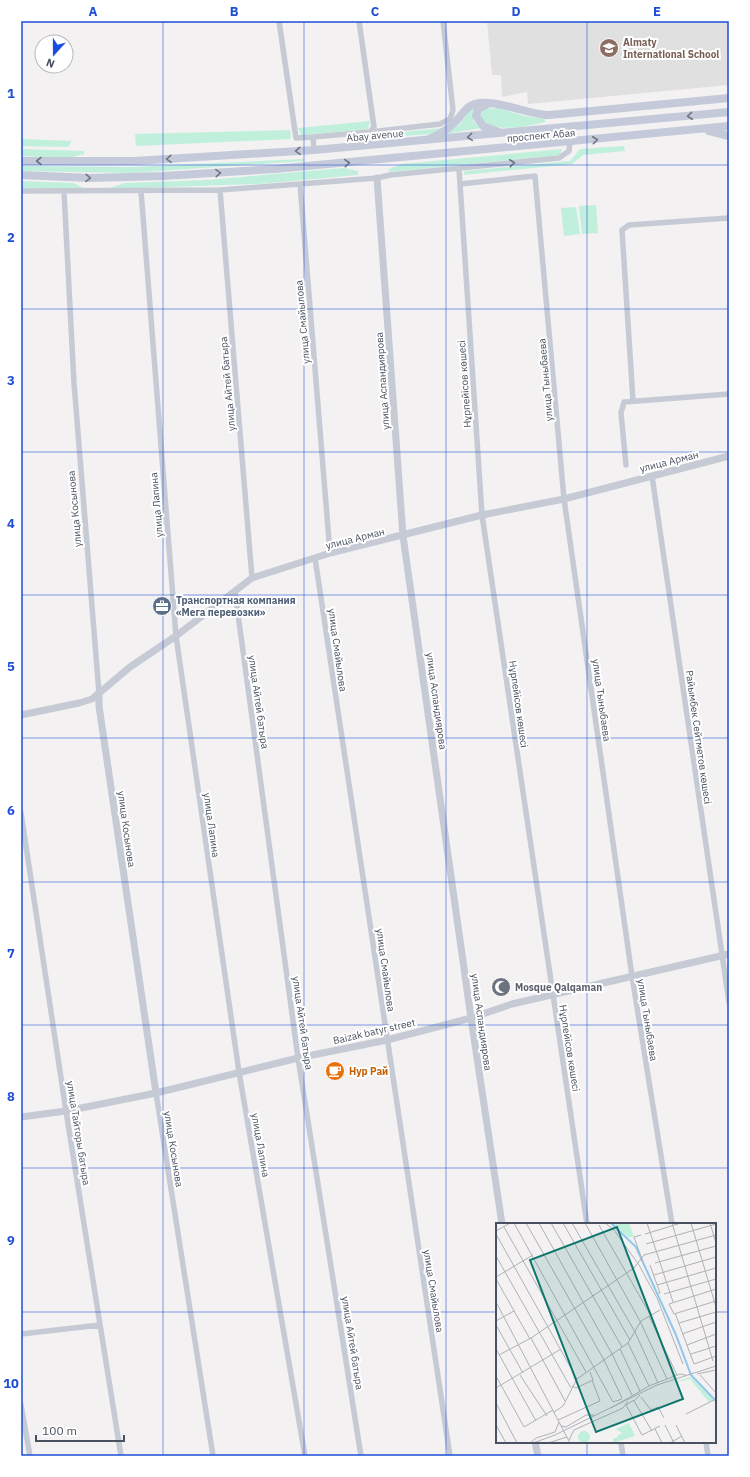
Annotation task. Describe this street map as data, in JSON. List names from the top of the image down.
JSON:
{
  "streets": {
    "main road": ["Abay avenue", "проспект Абая"],
    "street": [
      "улица Смайылова",
      "улица Тыныбаева",
      "улица Аспандиярова",
      "улица Айтей батыра",
      "Нұрпейісов көшесі",
      "улица Арман",
      "улица Лапина",
      "улица Косынова",
      "Райымбек Сейтметов көшесі",
      "Baizak batyr street",
      "улица Тайторы батыра"
    ]
  },
  "crossings": [
    ["улица Смайылова", "улица Арман"],
    ["улица Смайылова", "Baizak batyr street"],
    ["улица Тыныбаева", "Нұрпейісов көшесі"],
    ["улица Тыныбаева", "улица Арман"],
    ["улица Тыныбаева", "Baizak batyr street"],
    ["улица Аспандиярова", "улица Арман"],
    ["улица Аспандиярова", "Baizak batyr street"],
    ["улица Айтей батыра", "улица Арман"],
    ["улица Айтей батыра", "Baizak batyr street"],
    ["Нұрпейісов көшесі", "улица Арман"],
    ["Нұрпейісов көшесі", "Baizak batyr street"],
    ["улица Арман", "улица Лапина"],
    ["улица Арман", "улица Косынова"],
    ["улица Арман", "Райымбек Сейтметов көшесі"],
    ["улица Лапина", "Baizak batyr street"],
    ["улица Косынова", "Baizak batyr street"],
    ["Райымбек Сейтметов көшесі", "Baizak batyr street"],
    ["Baizak batyr street", "улица Тайторы батыра"]
  ],
  "places": {
    "school or university": ["Almaty International School"],
    "office": ["Транспортная компания «Мега перевозки»"],
    "mosque": ["Mosque Qalqaman"],
    "cafe": ["Нур Рай"]
  },
  "scale_bar": "100 m",
  "north": "bottom",
  "grid": {
    "columns": [
      "A",
      "B",
      "C",
      "D",
      "E"
    ],
    "rows": [
      "1",
      "2",
      "3",
      "4",
      "5",
      "6",
      "7",
      "8",
      "9",
      "10"
    ]
  }
}
